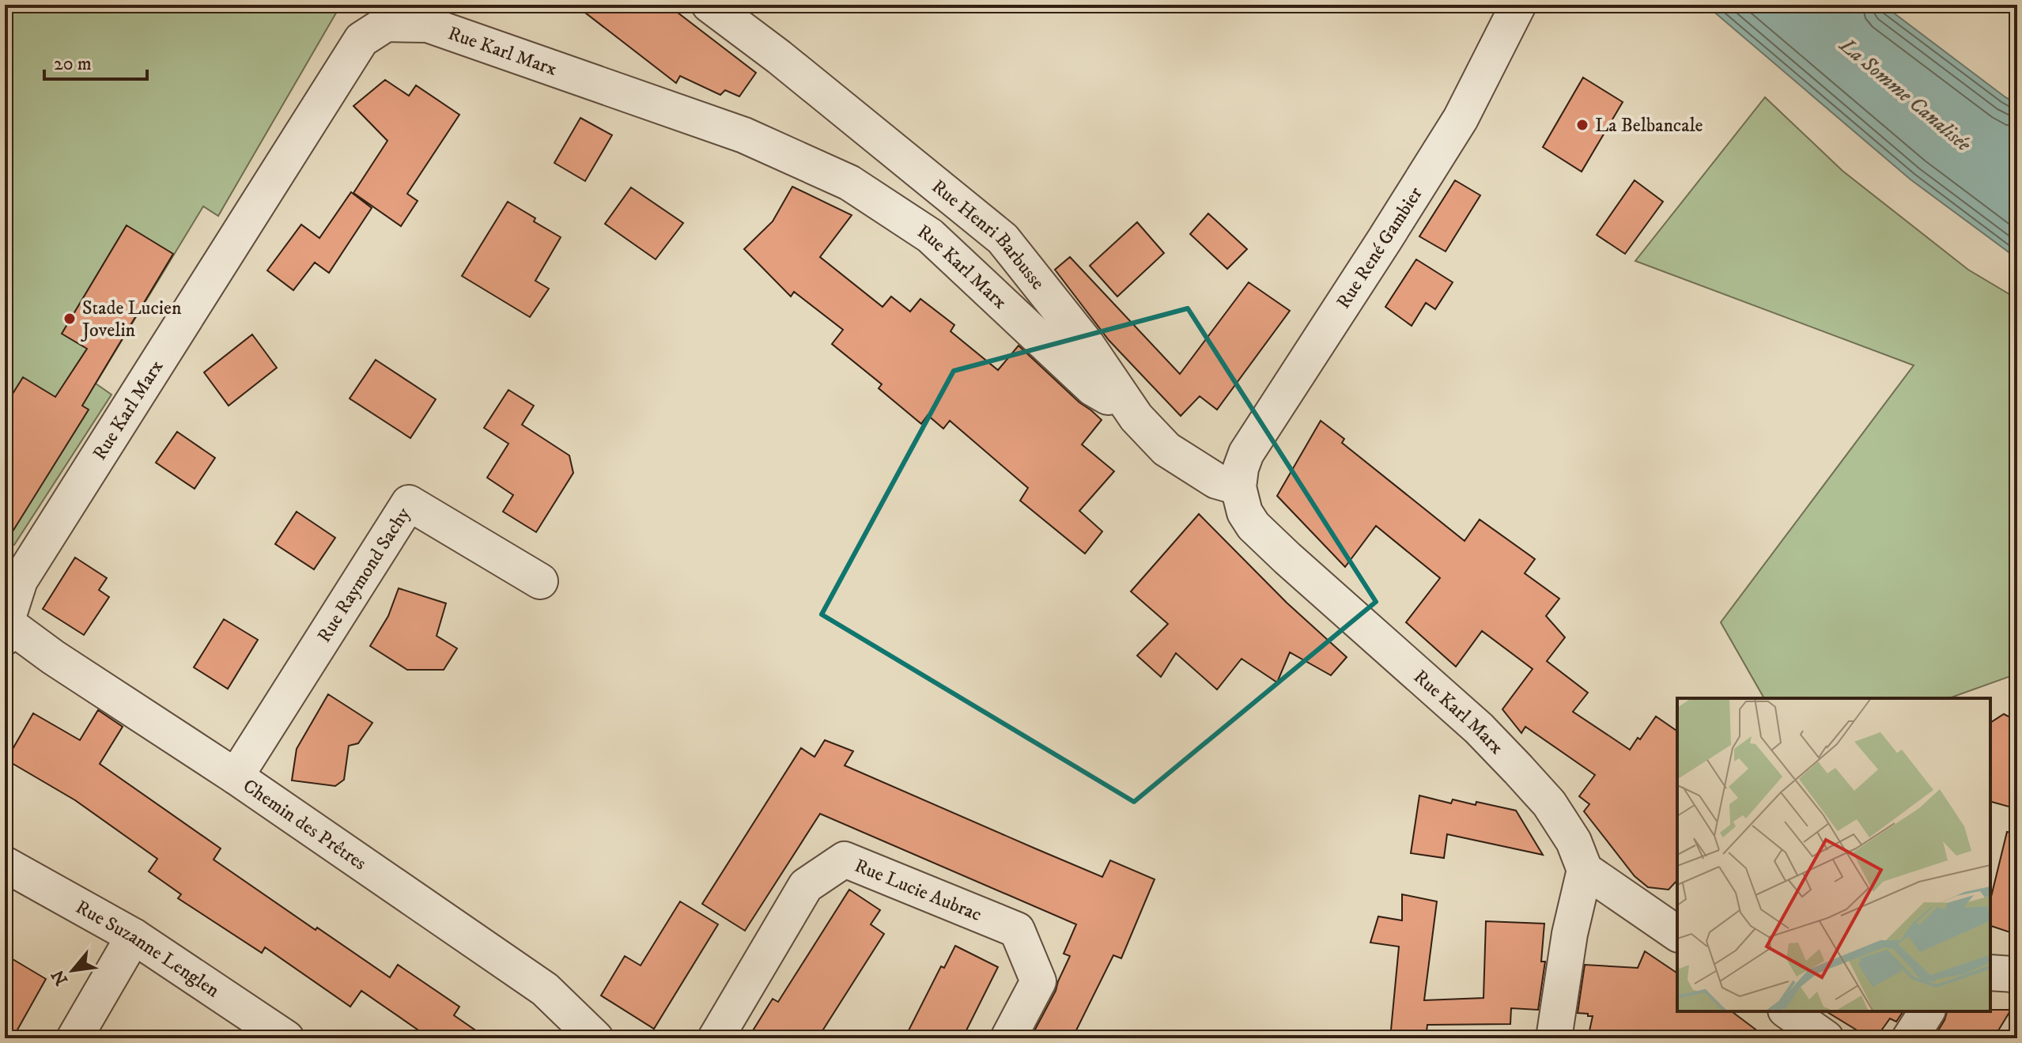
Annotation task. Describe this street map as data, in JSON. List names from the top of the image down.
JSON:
{
  "streets": {
    "street": [
      "Rue Karl Marx",
      "Rue Henri Barbusse",
      "Rue René Gambier",
      "Rue Raymond Sachy",
      "Chemin des Prêtres",
      "Rue Lucie Aubrac",
      "Rue Suzanne Lenglen"
    ]
  },
  "crossings": [
    ["Rue Karl Marx", "Rue Henri Barbusse"],
    ["Rue Karl Marx", "Rue René Gambier"],
    ["Rue Karl Marx", "Chemin des Prêtres"],
    ["Rue Henri Barbusse", "Rue René Gambier"],
    ["Rue Raymond Sachy", "Chemin des Prêtres"]
  ],
  "water": ["La Somme Canalisée"],
  "places": ["La Belbancale", "Stade Lucien Jovelin"],
  "scale_bar": "20 m",
  "north": "bottom left"
}
